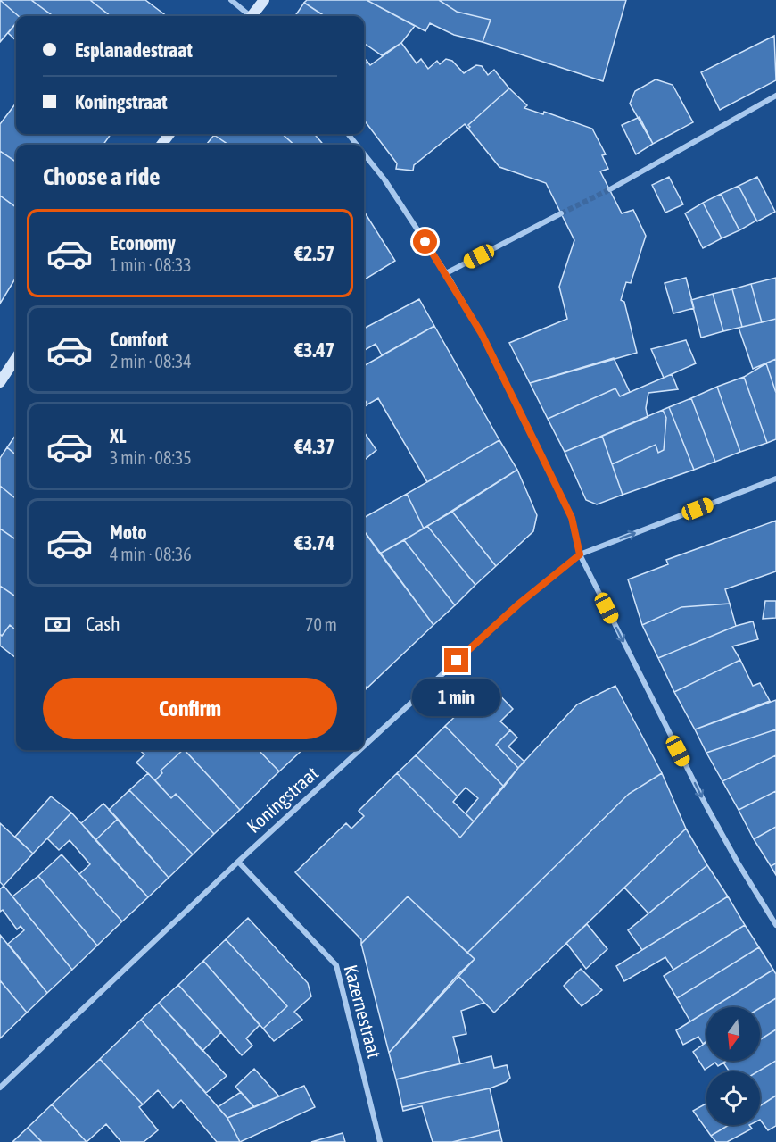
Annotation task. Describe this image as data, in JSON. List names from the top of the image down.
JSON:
{
  "streets": {
    "street": ["Koningstraat", "Kazernestraat"]
  },
  "crossings": [
    ["Koningstraat", "Kazernestraat"]
  ],
  "north": "bottom",
  "page": {
    "banner": ["Esplanadestraat", "Koningstraat"],
    "heading": "Choose a ride",
    "list": [
      {
        "name": "Economy",
        "note": "1 min · 08:33",
        "value": "€2.57"
      },
      {
        "name": "Comfort",
        "note": "2 min · 08:34",
        "value": "€3.47"
      },
      {
        "name": "XL",
        "note": "3 min · 08:35",
        "value": "€4.37"
      },
      {
        "name": "Moto",
        "note": "4 min · 08:36",
        "value": "€3.74"
      }
    ],
    "pay": ["Cash", "70 m"],
    "buttons": "Confirm",
    "bubble": "1 min"
  }
}
